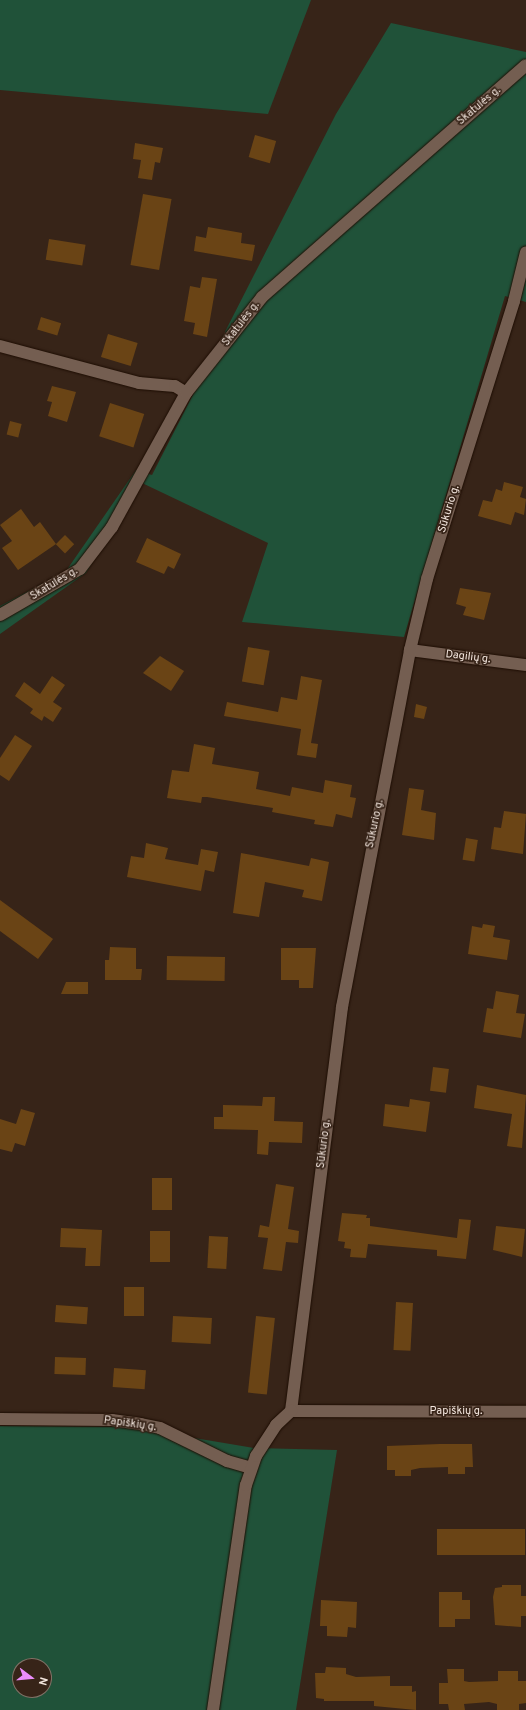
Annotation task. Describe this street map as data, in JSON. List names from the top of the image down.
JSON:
{
  "streets": {
    "street": [
      "Skatulės g.",
      "Sūkurio g.",
      "Dagilių g.",
      "Papiškių g."
    ]
  },
  "crossings": [
    ["Sūkurio g.", "Dagilių g."],
    ["Sūkurio g.", "Papiškių g."]
  ],
  "north": "right"
}
